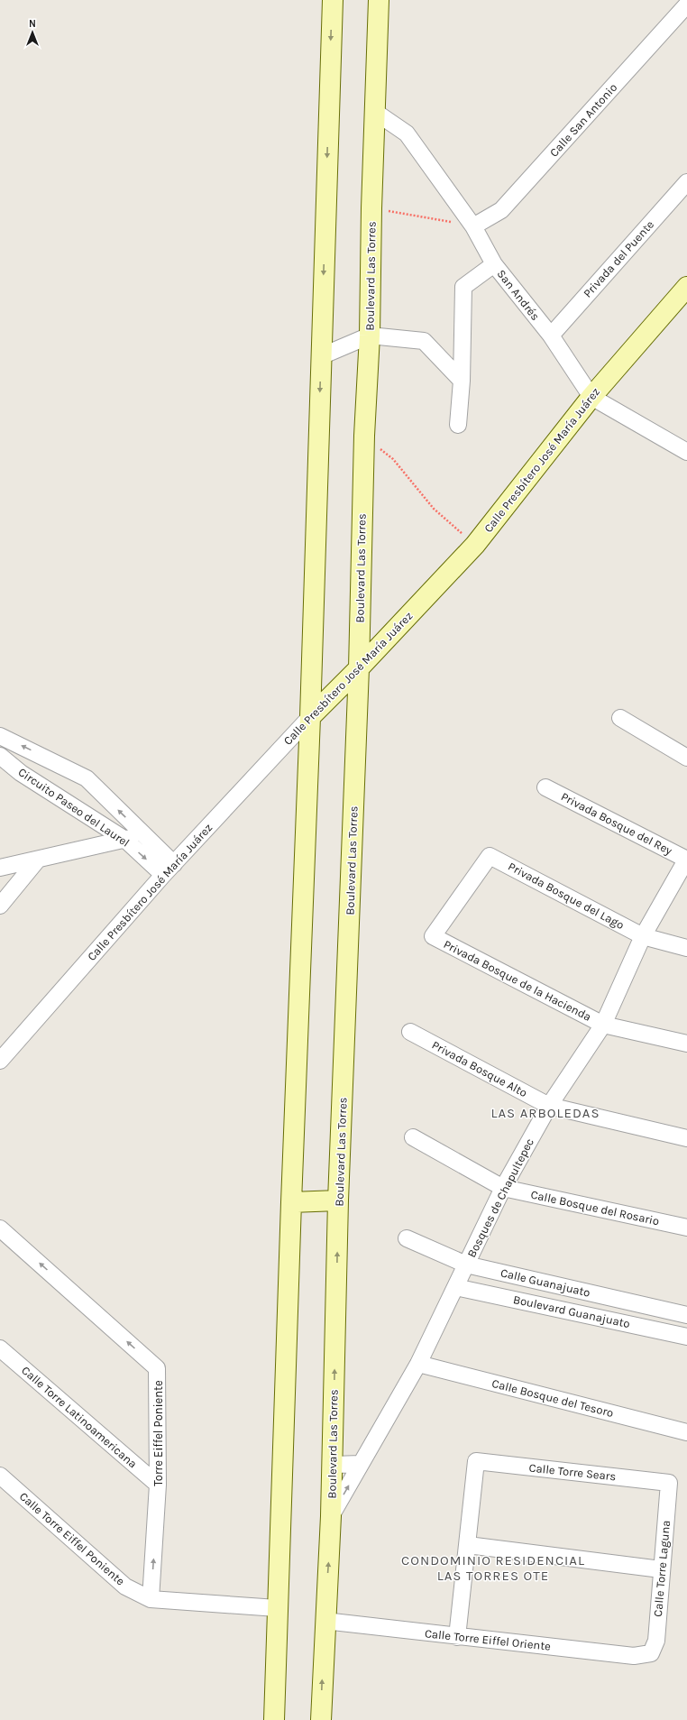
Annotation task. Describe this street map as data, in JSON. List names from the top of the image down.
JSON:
{
  "streets": {
    "street": [
      "Calle San Antonio",
      "Privada del Puente",
      "Boulevard Las Torres",
      "San Andrés",
      "Calle Presbítero José María Juárez",
      "Circuito Paseo del Laurel",
      "Privada Bosque del Rey",
      "Privada Bosque del Lago",
      "Privada Bosque de la Hacienda",
      "Privada Bosque Alto",
      "Bosques de Chapultepec",
      "Calle Bosque del Rosario",
      "Calle Guanajuato",
      "Boulevard Guanajuato",
      "Calle Bosque del Tesoro",
      "Calle Torre Latinoamericana",
      "Torre Eiffel Poniente",
      "Calle Torre Sears",
      "Calle Torre Eiffel Poniente",
      "Calle Torre Laguna",
      "Calle Torre Eiffel Oriente"
    ]
  },
  "crossings": [
    ["Calle San Antonio", "San Andrés"],
    ["Privada del Puente", "San Andrés"],
    ["Boulevard Las Torres", "San Andrés"],
    ["Boulevard Las Torres", "Calle Presbítero José María Juárez"],
    ["Boulevard Las Torres", "Bosques de Chapultepec"],
    ["Boulevard Las Torres", "Calle Torre Eiffel Oriente"],
    ["San Andrés", "Calle Presbítero José María Juárez"],
    ["Calle Presbítero José María Juárez", "Circuito Paseo del Laurel"],
    ["Privada Bosque del Rey", "Bosques de Chapultepec"],
    ["Privada Bosque del Lago", "Privada Bosque de la Hacienda"],
    ["Privada Bosque del Lago", "Bosques de Chapultepec"],
    ["Privada Bosque de la Hacienda", "Bosques de Chapultepec"],
    ["Privada Bosque Alto", "Bosques de Chapultepec"],
    ["Bosques de Chapultepec", "Calle Bosque del Rosario"],
    ["Bosques de Chapultepec", "Calle Guanajuato"],
    ["Bosques de Chapultepec", "Boulevard Guanajuato"],
    ["Bosques de Chapultepec", "Calle Bosque del Tesoro"],
    ["Calle Torre Latinoamericana", "Torre Eiffel Poniente"],
    ["Torre Eiffel Poniente", "Calle Torre Eiffel Poniente"],
    ["Calle Torre Sears", "Calle Torre Laguna"],
    ["Calle Torre Laguna", "Calle Torre Eiffel Oriente"]
  ],
  "districts": ["LAS ARBOLEDAS", "CONDOMINIO RESIDENCIAL LAS TORRES OTE"],
  "north": "top"
}
